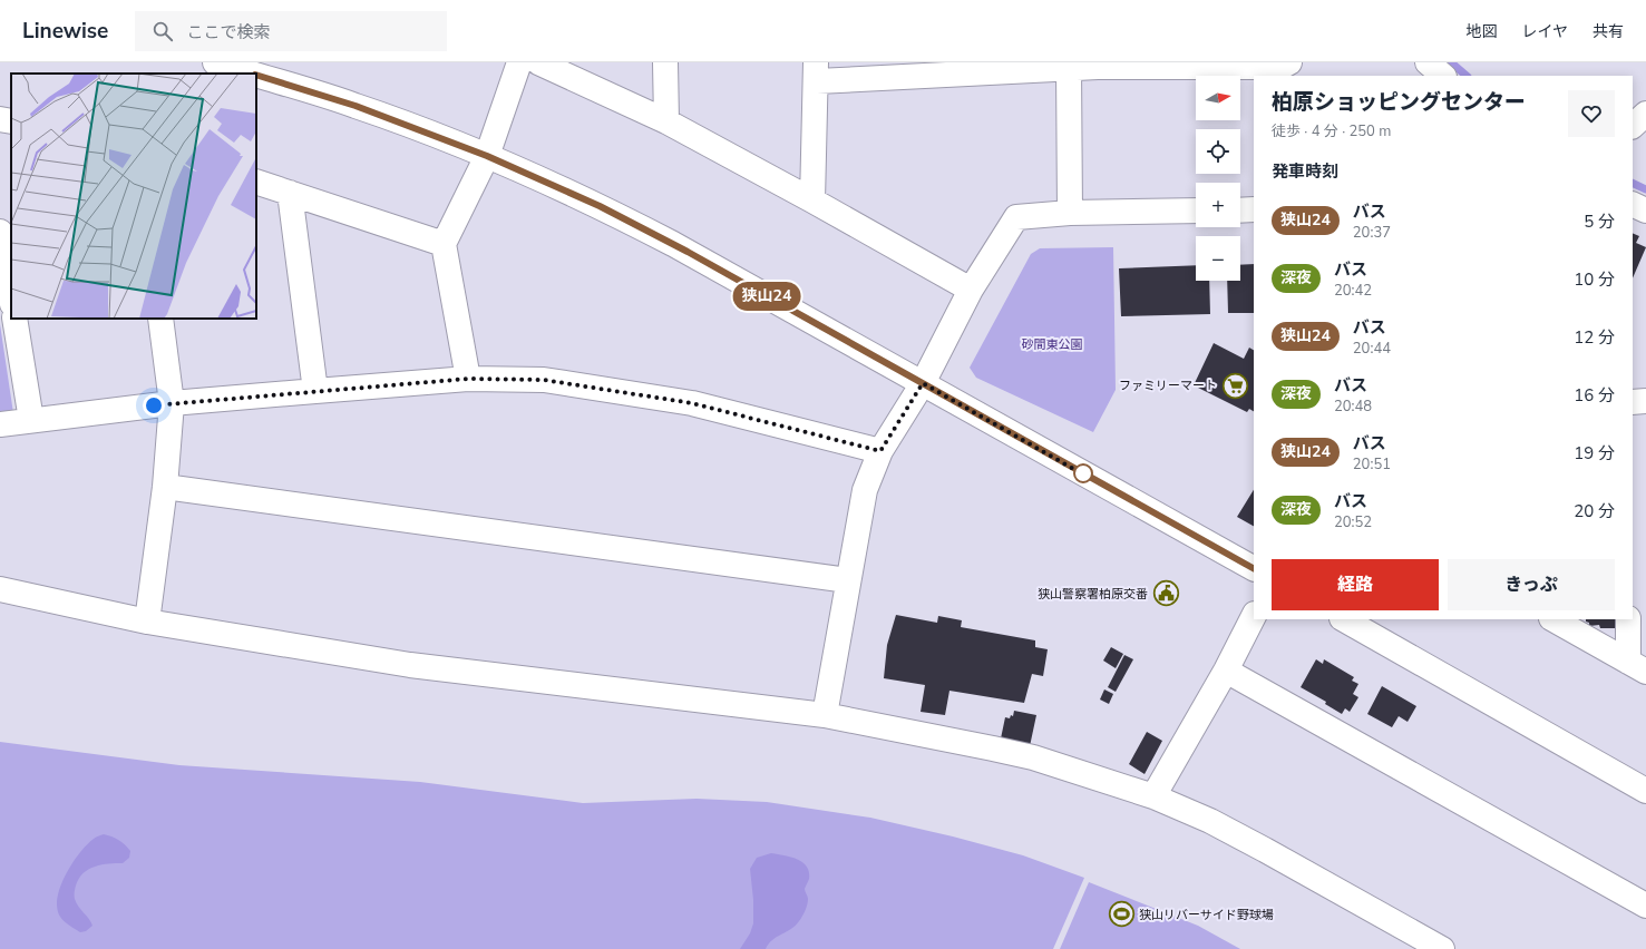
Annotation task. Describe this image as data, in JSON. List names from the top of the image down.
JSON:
{
  "parks": ["砂間東公園"],
  "places": {
    "supermarket": ["ファミリーマート"],
    "public building": ["狭山警察署柏原交番"],
    "sports": ["狭山リバーサイド野球場"]
  },
  "lines": ["bus line 狭山24"],
  "north": "right",
  "page": {
    "header": "Linewise",
    "search": "ここで検索",
    "nav": ["地図", "レイヤ", "共有"],
    "on_map": "狭山24",
    "map_buttons": ["+", "−"],
    "heading": [
      ["柏原ショッピングセンター", "徒歩 · 4 分 · 250 m"],
      "発車時刻"
    ],
    "list": [
      {
        "mark": "狭山24",
        "name": "バス",
        "note": "20:37",
        "value": "5 分"
      },
      {
        "mark": "深夜",
        "name": "バス",
        "note": "20:42",
        "value": "10 分"
      },
      {
        "mark": "狭山24",
        "name": "バス",
        "note": "20:44",
        "value": "12 分"
      },
      {
        "mark": "深夜",
        "name": "バス",
        "note": "20:48",
        "value": "16 分"
      },
      {
        "mark": "狭山24",
        "name": "バス",
        "note": "20:51",
        "value": "19 分"
      },
      {
        "mark": "深夜",
        "name": "バス",
        "note": "20:52",
        "value": "20 分"
      }
    ],
    "buttons": ["経路", "きっぷ"]
  }
}
